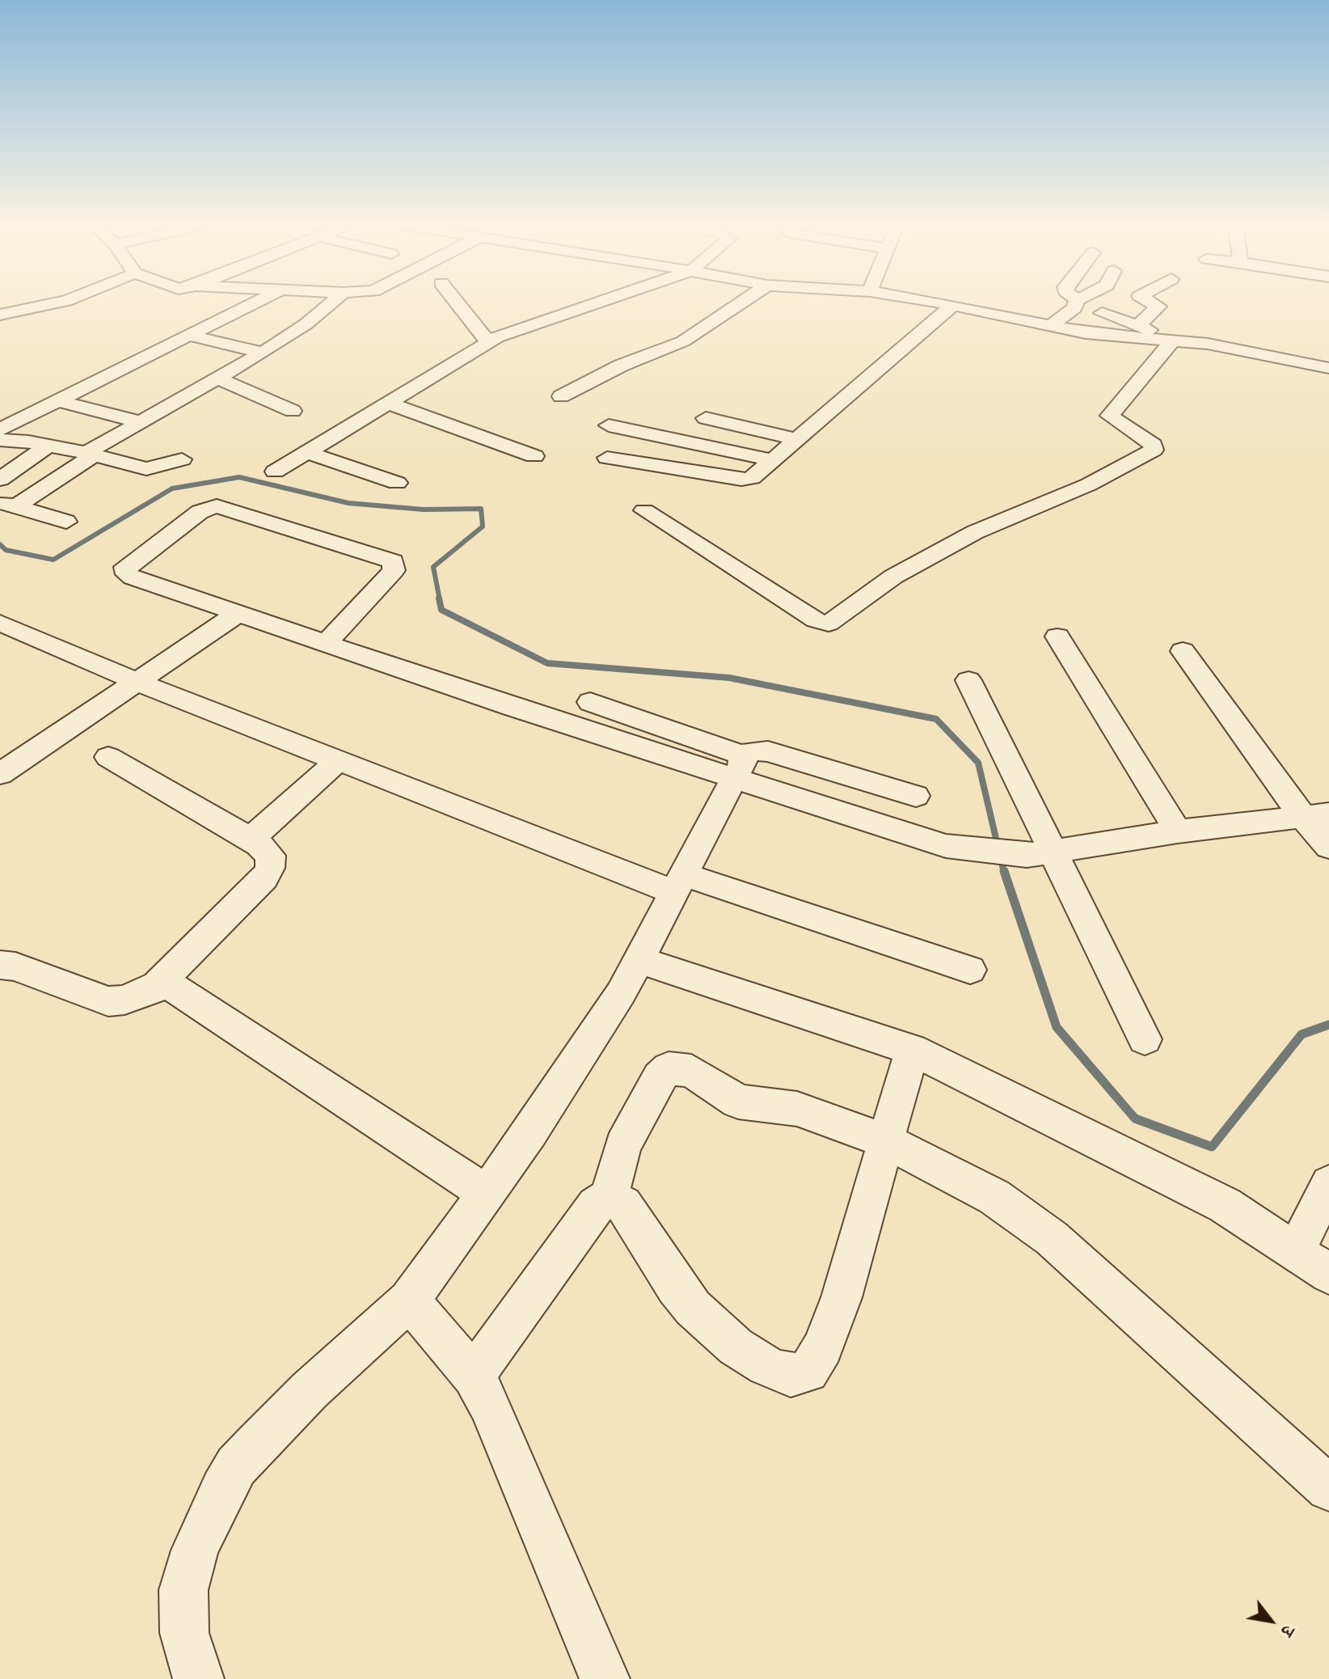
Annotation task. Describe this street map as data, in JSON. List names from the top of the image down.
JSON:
{
  "north": "bottom right"
}
